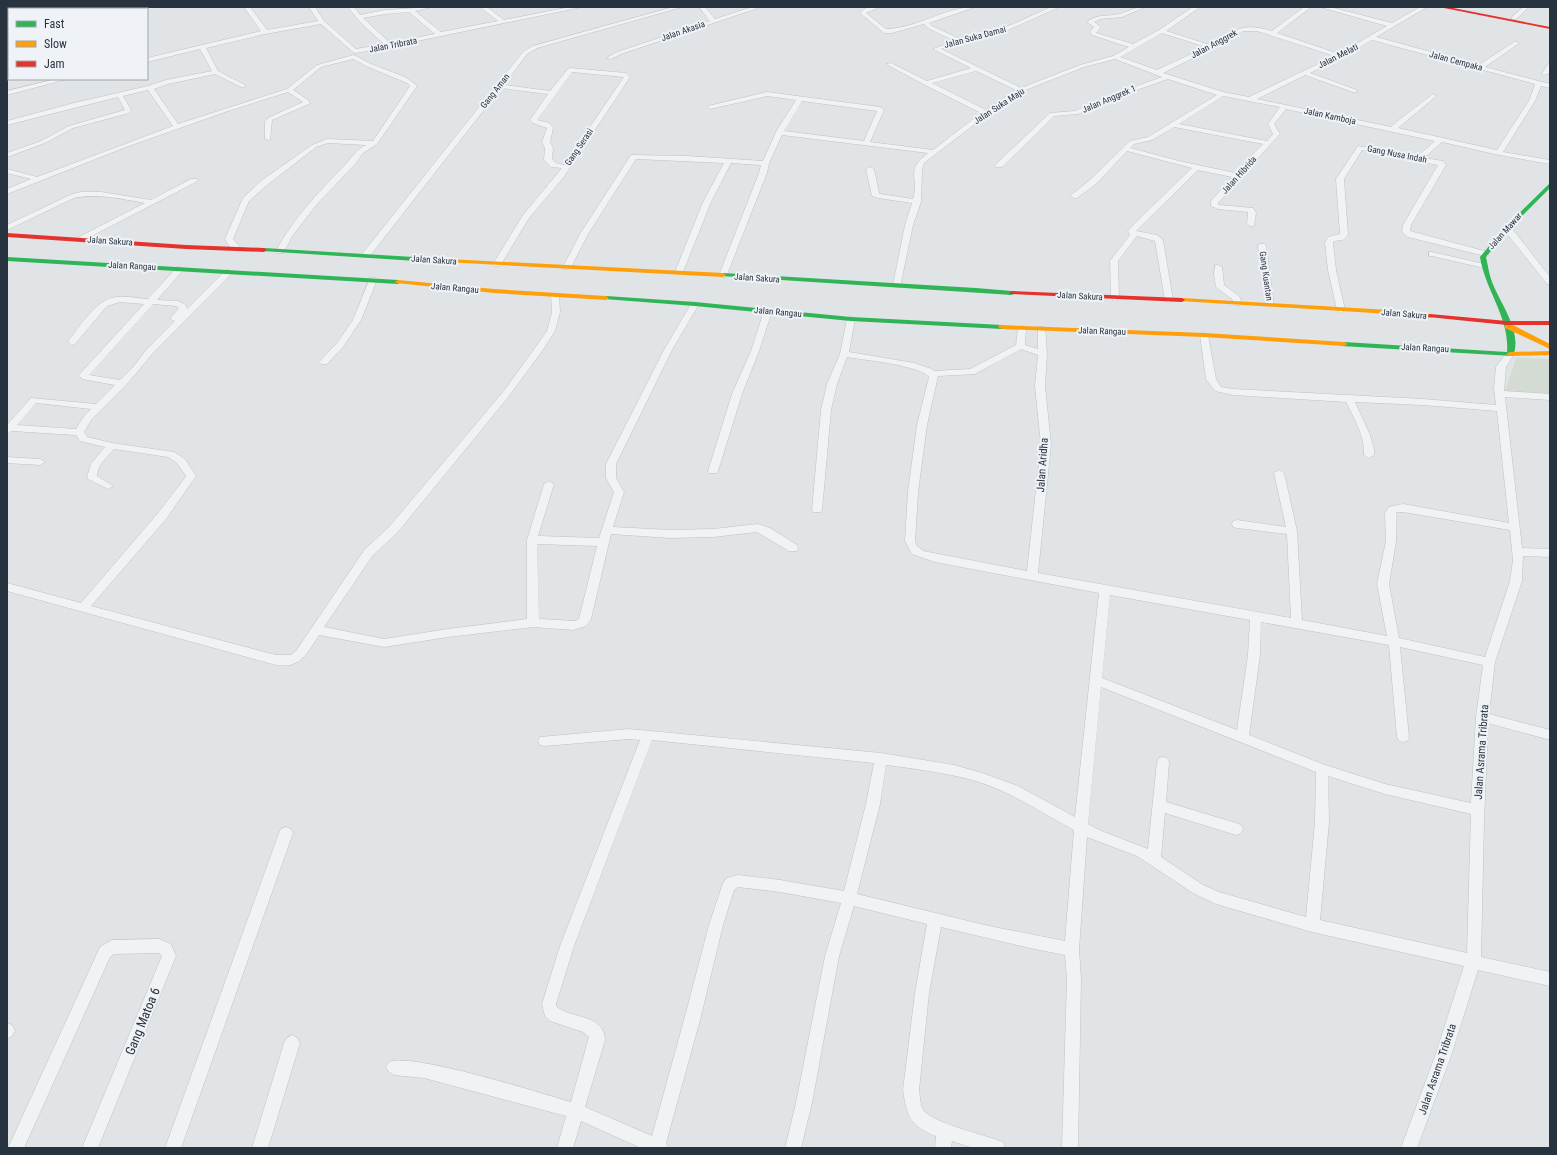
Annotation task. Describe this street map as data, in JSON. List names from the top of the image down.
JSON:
{
  "streets": {
    "main road": ["Jalan Mawar", "Jalan Sakura", "Jalan Rangau"],
    "street": [
      "Jalan Akasia",
      "Jalan Suka Damai",
      "Jalan Anggrek",
      "Jalan Tribrata",
      "Jalan Melati",
      "Jalan Cempaka",
      "Gang Aman",
      "Jalan Anggrek 1",
      "Jalan Suka Maju",
      "Jalan Kamboja",
      "Gang Serasi",
      "Gang Nusa Indah",
      "Jalan Hibrida",
      "Gang Kuantan",
      "Jalan Aridha",
      "Jalan Asrama Tribrata",
      "Gang Matoa 6"
    ]
  },
  "crossings": [
    ["Jalan Suka Damai", "Jalan Suka Maju"],
    ["Jalan Anggrek", "Jalan Melati"],
    ["Jalan Anggrek", "Jalan Kamboja"],
    ["Jalan Melati", "Jalan Cempaka"],
    ["Jalan Melati", "Jalan Kamboja"],
    ["Gang Aman", "Jalan Sakura"],
    ["Jalan Anggrek 1", "Jalan Kamboja"],
    ["Jalan Suka Maju", "Jalan Kamboja"],
    ["Jalan Suka Maju", "Jalan Sakura"],
    ["Jalan Kamboja", "Jalan Hibrida"],
    ["Gang Serasi", "Jalan Sakura"],
    ["Gang Nusa Indah", "Jalan Mawar"],
    ["Gang Nusa Indah", "Jalan Sakura"],
    ["Jalan Mawar", "Jalan Sakura"],
    ["Jalan Mawar", "Jalan Rangau"],
    ["Jalan Sakura", "Gang Kuantan"],
    ["Jalan Rangau", "Jalan Aridha"],
    ["Jalan Rangau", "Jalan Asrama Tribrata"]
  ],
  "legend": ["Fast", "Slow", "Jam"]
}
